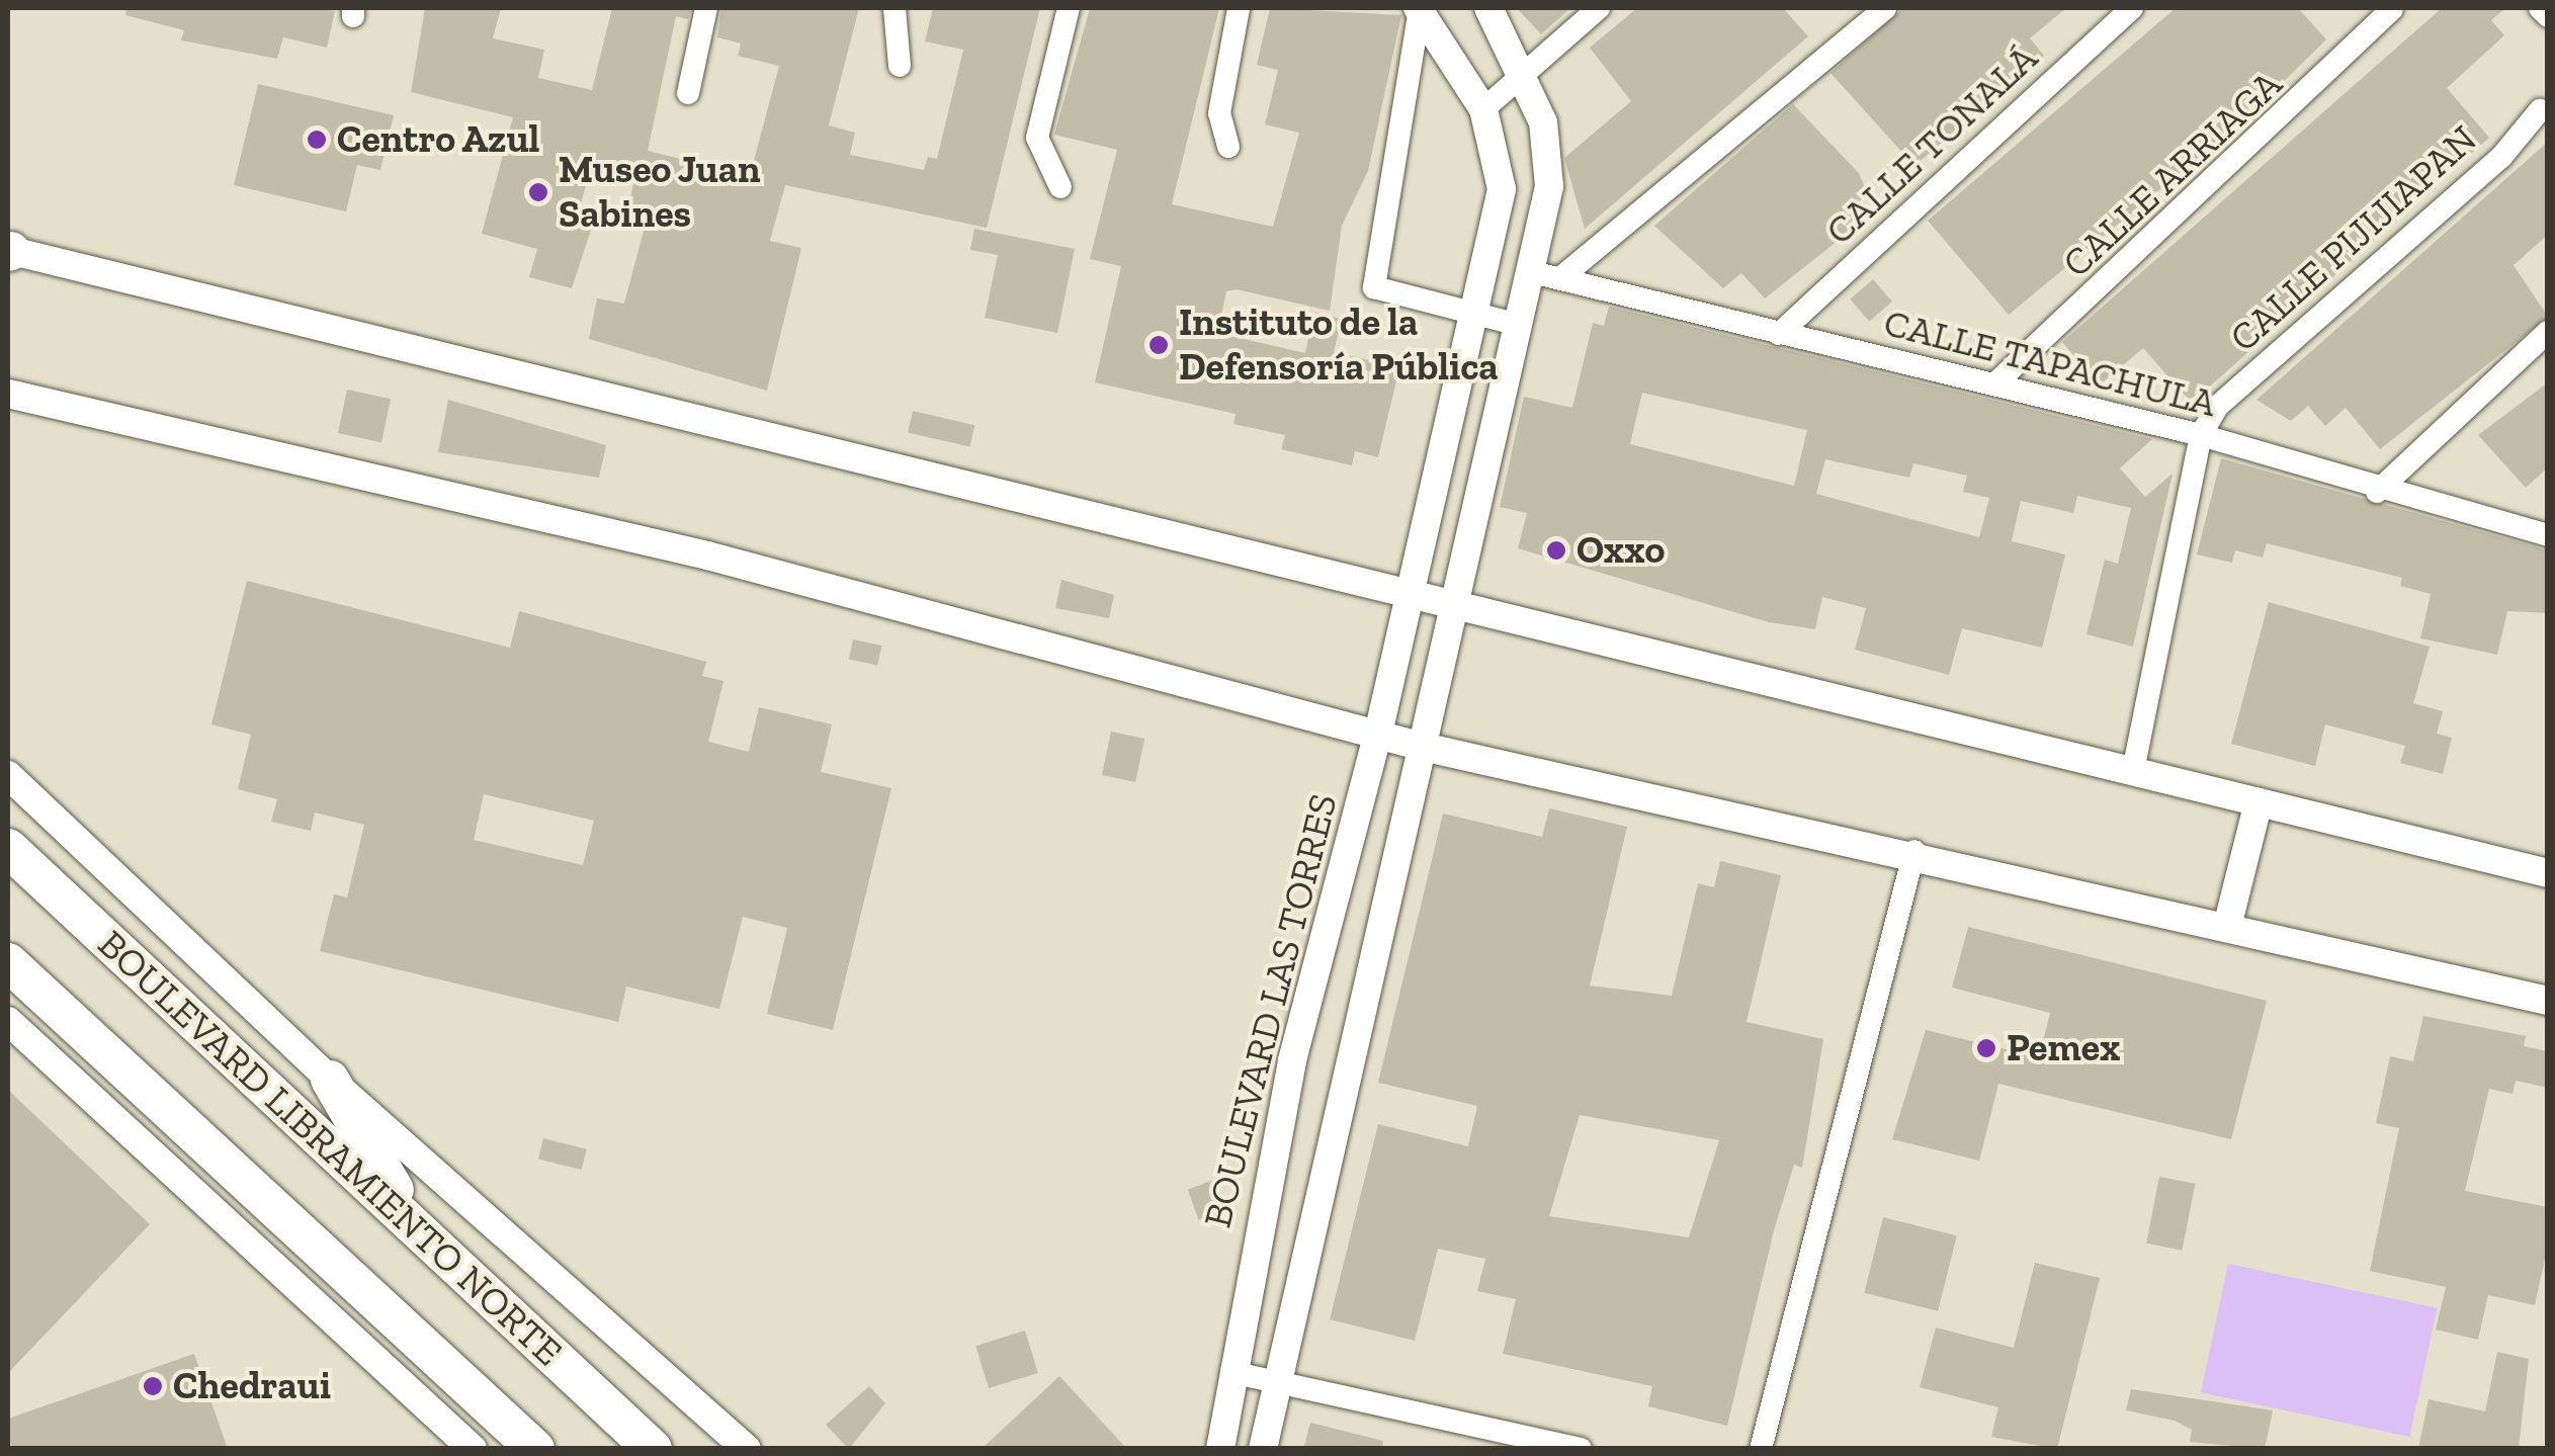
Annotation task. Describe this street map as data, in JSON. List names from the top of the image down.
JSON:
{
  "streets": {
    "highway": ["BOULEVARD LIBRAMIENTO NORTE"],
    "street": [
      "CALLE TONALÁ",
      "CALLE ARRIAGA",
      "CALLE PIJIJIAPAN",
      "CALLE TAPACHULA",
      "BOULEVARD LAS TORRES"
    ]
  },
  "crossings": [
    ["CALLE TONALÁ", "CALLE TAPACHULA"],
    ["CALLE ARRIAGA", "CALLE TAPACHULA"],
    ["CALLE PIJIJIAPAN", "CALLE TAPACHULA"]
  ],
  "places": [
    "Centro Azul",
    "Museo Juan Sabines",
    "Instituto de la Defensoría Pública",
    "Oxxo",
    "Pemex",
    "Chedraui"
  ]
}
